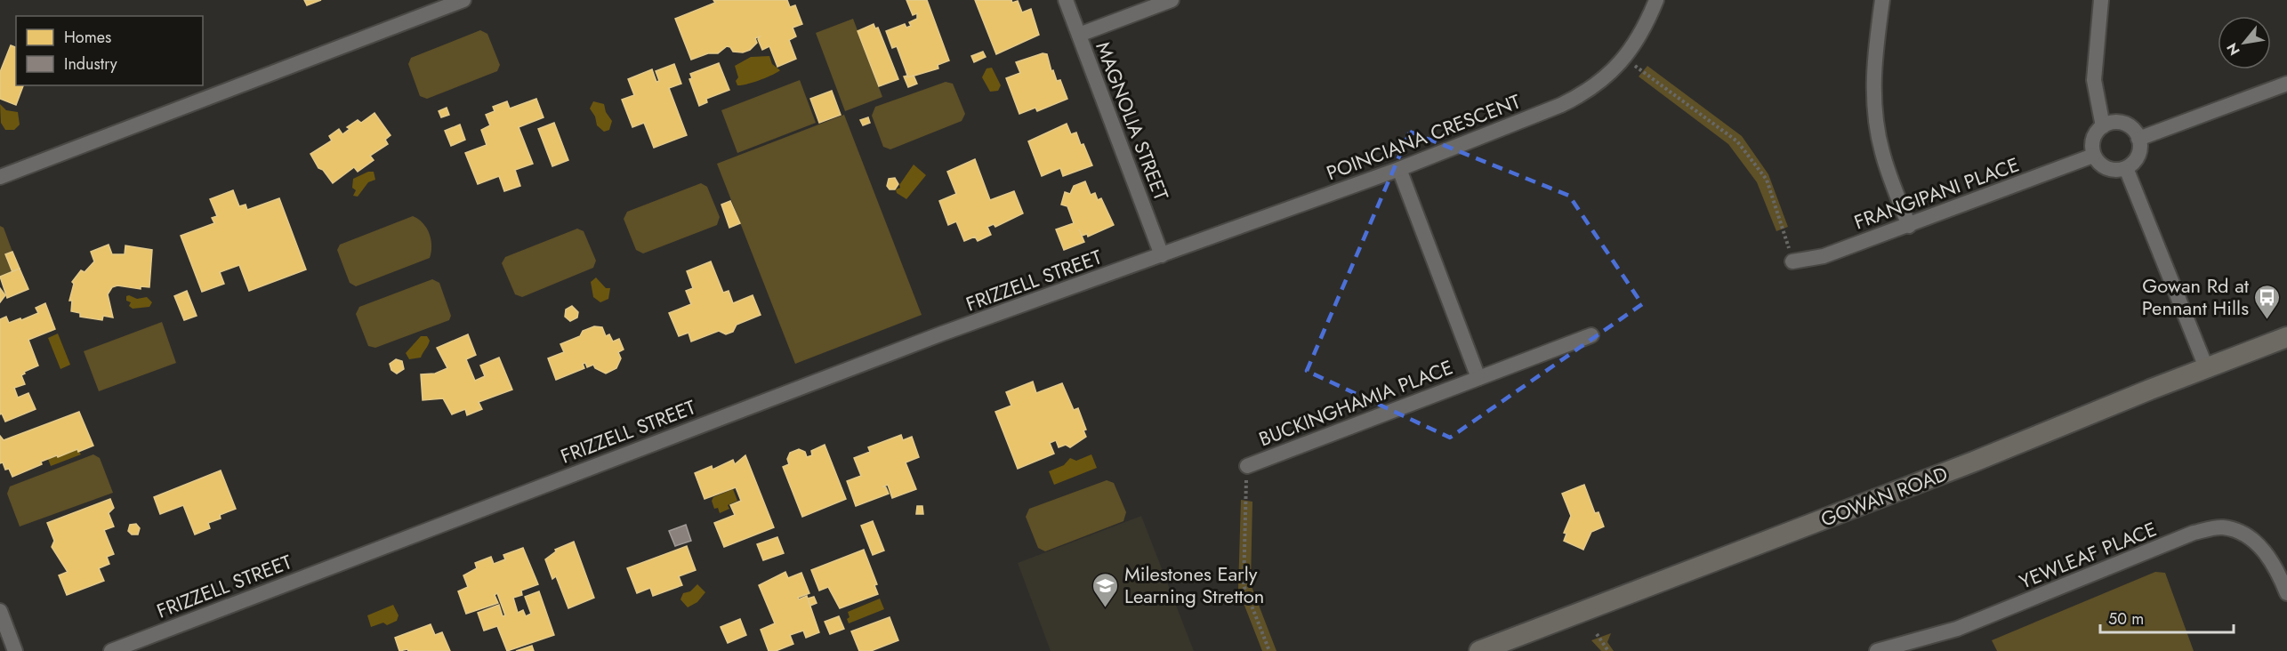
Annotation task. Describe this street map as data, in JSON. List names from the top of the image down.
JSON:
{
  "streets": {
    "main road": ["GOWAN ROAD"],
    "street": [
      "MAGNOLIA STREET",
      "POINCIANA CRESCENT",
      "FRANGIPANI PLACE",
      "FRIZZELL STREET",
      "BUCKINGHAMIA PLACE",
      "YEWLEAF PLACE"
    ]
  },
  "crossings": [
    ["MAGNOLIA STREET", "POINCIANA CRESCENT"],
    ["MAGNOLIA STREET", "FRIZZELL STREET"],
    ["POINCIANA CRESCENT", "FRIZZELL STREET"],
    ["POINCIANA CRESCENT", "BUCKINGHAMIA PLACE"]
  ],
  "places": {
    "bus stop": ["Gowan Rd at Pennant Hills"],
    "school or university": ["Milestones Early Learning Stretton"]
  },
  "legend": ["Homes", "Industry"],
  "scale_bar": "50 m",
  "north": "bottom left"
}
